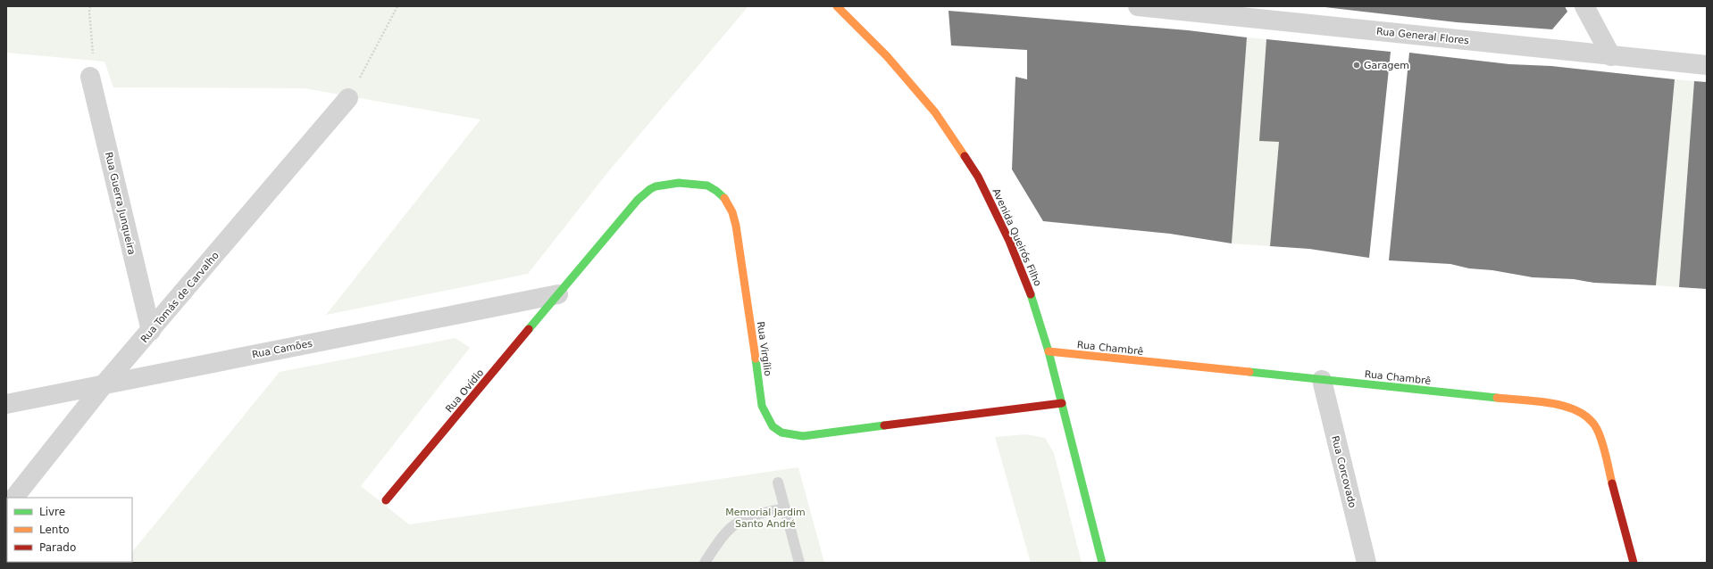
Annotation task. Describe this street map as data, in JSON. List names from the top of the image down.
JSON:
{
  "streets": {
    "street": [
      "Rua General Flores",
      "Rua Guerra Junqueira",
      "Avenida Queirós Filho",
      "Rua Tomás de Carvalho",
      "Rua Chambrê",
      "Rua Camões",
      "Rua Virgílio",
      "Rua Ovídio",
      "Rua Corcovado"
    ]
  },
  "crossings": [
    ["Rua Guerra Junqueira", "Rua Tomás de Carvalho"],
    ["Avenida Queirós Filho", "Rua Chambrê"],
    ["Avenida Queirós Filho", "Rua Virgílio"],
    ["Rua Tomás de Carvalho", "Rua Camões"],
    ["Rua Chambrê", "Rua Corcovado"],
    ["Rua Camões", "Rua Virgílio"],
    ["Rua Camões", "Rua Ovídio"],
    ["Rua Virgílio", "Rua Ovídio"]
  ],
  "parks": ["Memorial Jardim Santo André"],
  "places": ["Garagem"],
  "legend": ["Livre", "Lento", "Parado"]
}
